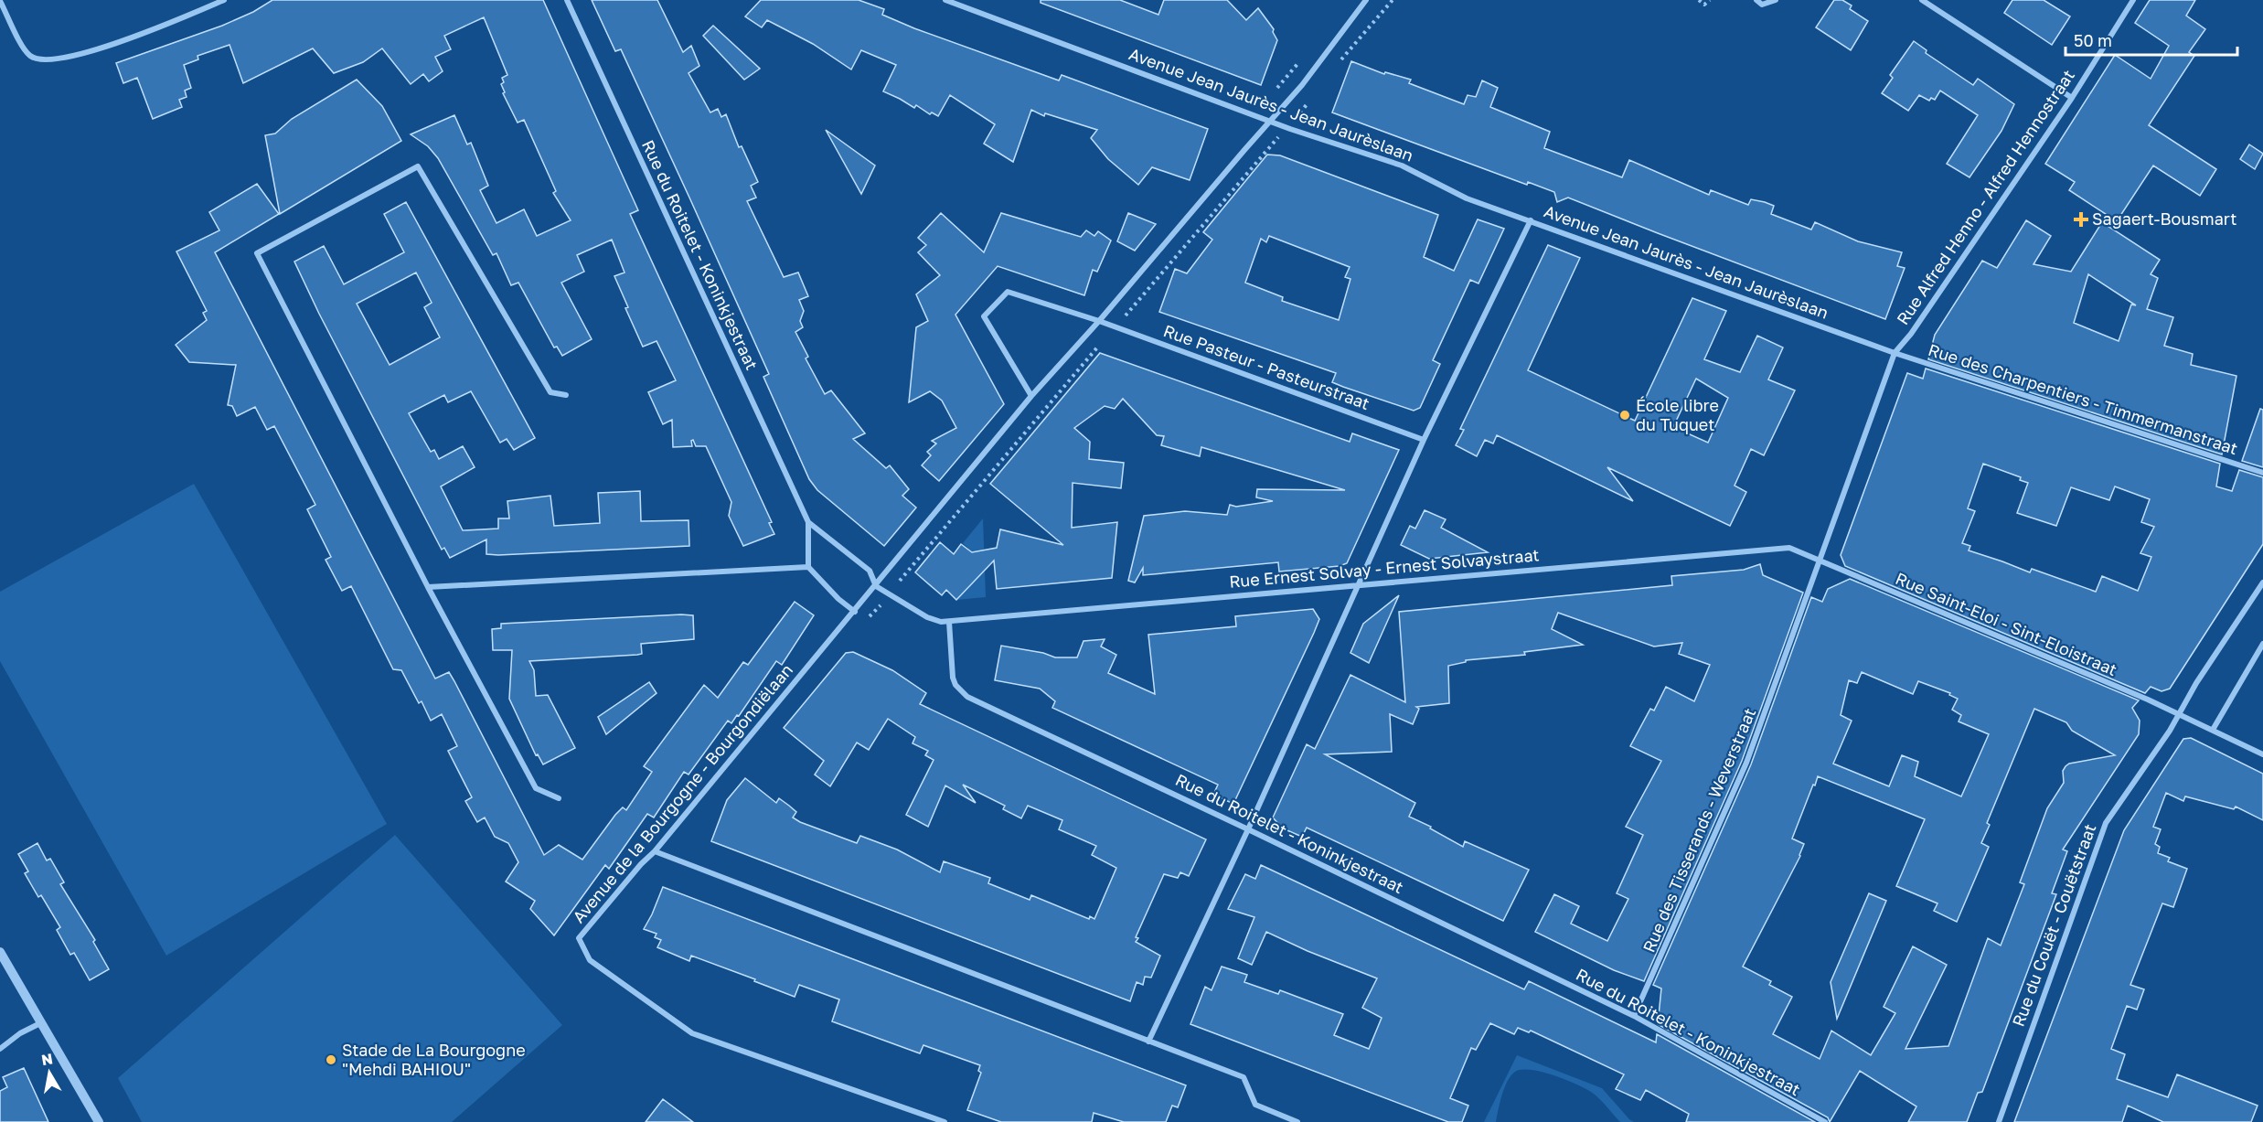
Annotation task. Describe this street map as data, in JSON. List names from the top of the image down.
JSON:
{
  "streets": {
    "street": [
      "Avenue Jean Jaurès - Jean Jaurèslaan",
      "Rue Alfred Henno - Alfred Hennostraat",
      "Rue du Roitelet - Koninkjestraat",
      "Rue Pasteur - Pasteurstraat",
      "Rue des Charpentiers - Timmermanstraat",
      "Rue Ernest Solvay - Ernest Solvaystraat",
      "Rue Saint-Eloi - Sint-Eloistraat",
      "Avenue de la Bourgogne - Bourgondiëlaan",
      "Rue des Tisserands - Weverstraat",
      "Rue du Couët - Couëtstraat"
    ]
  },
  "crossings": [
    ["Avenue Jean Jaurès - Jean Jaurèslaan", "Rue Alfred Henno - Alfred Hennostraat"],
    ["Avenue Jean Jaurès - Jean Jaurèslaan", "Rue des Charpentiers - Timmermanstraat"],
    ["Avenue Jean Jaurès - Jean Jaurèslaan", "Avenue de la Bourgogne - Bourgondiëlaan"],
    ["Rue Alfred Henno - Alfred Hennostraat", "Rue des Charpentiers - Timmermanstraat"],
    ["Rue Alfred Henno - Alfred Hennostraat", "Rue Ernest Solvay - Ernest Solvaystraat"],
    ["Rue Alfred Henno - Alfred Hennostraat", "Rue Saint-Eloi - Sint-Eloistraat"],
    ["Rue Alfred Henno - Alfred Hennostraat", "Rue des Tisserands - Weverstraat"],
    ["Rue du Roitelet - Koninkjestraat", "Rue Ernest Solvay - Ernest Solvaystraat"],
    ["Rue du Roitelet - Koninkjestraat", "Avenue de la Bourgogne - Bourgondiëlaan"],
    ["Rue du Roitelet - Koninkjestraat", "Rue des Tisserands - Weverstraat"],
    ["Rue Pasteur - Pasteurstraat", "Avenue de la Bourgogne - Bourgondiëlaan"],
    ["Rue Ernest Solvay - Ernest Solvaystraat", "Rue Saint-Eloi - Sint-Eloistraat"],
    ["Rue Ernest Solvay - Ernest Solvaystraat", "Rue des Tisserands - Weverstraat"],
    ["Rue Saint-Eloi - Sint-Eloistraat", "Rue des Tisserands - Weverstraat"],
    ["Rue Saint-Eloi - Sint-Eloistraat", "Rue du Couët - Couëtstraat"]
  ],
  "places": {
    "health": ["Sagaert-Bousmart"],
    "other": ["École libre du Tuquet", "Stade de La Bourgogne \"Mehdi BAHIOU\""]
  },
  "scale_bar": "50 m",
  "north": "top"
}
